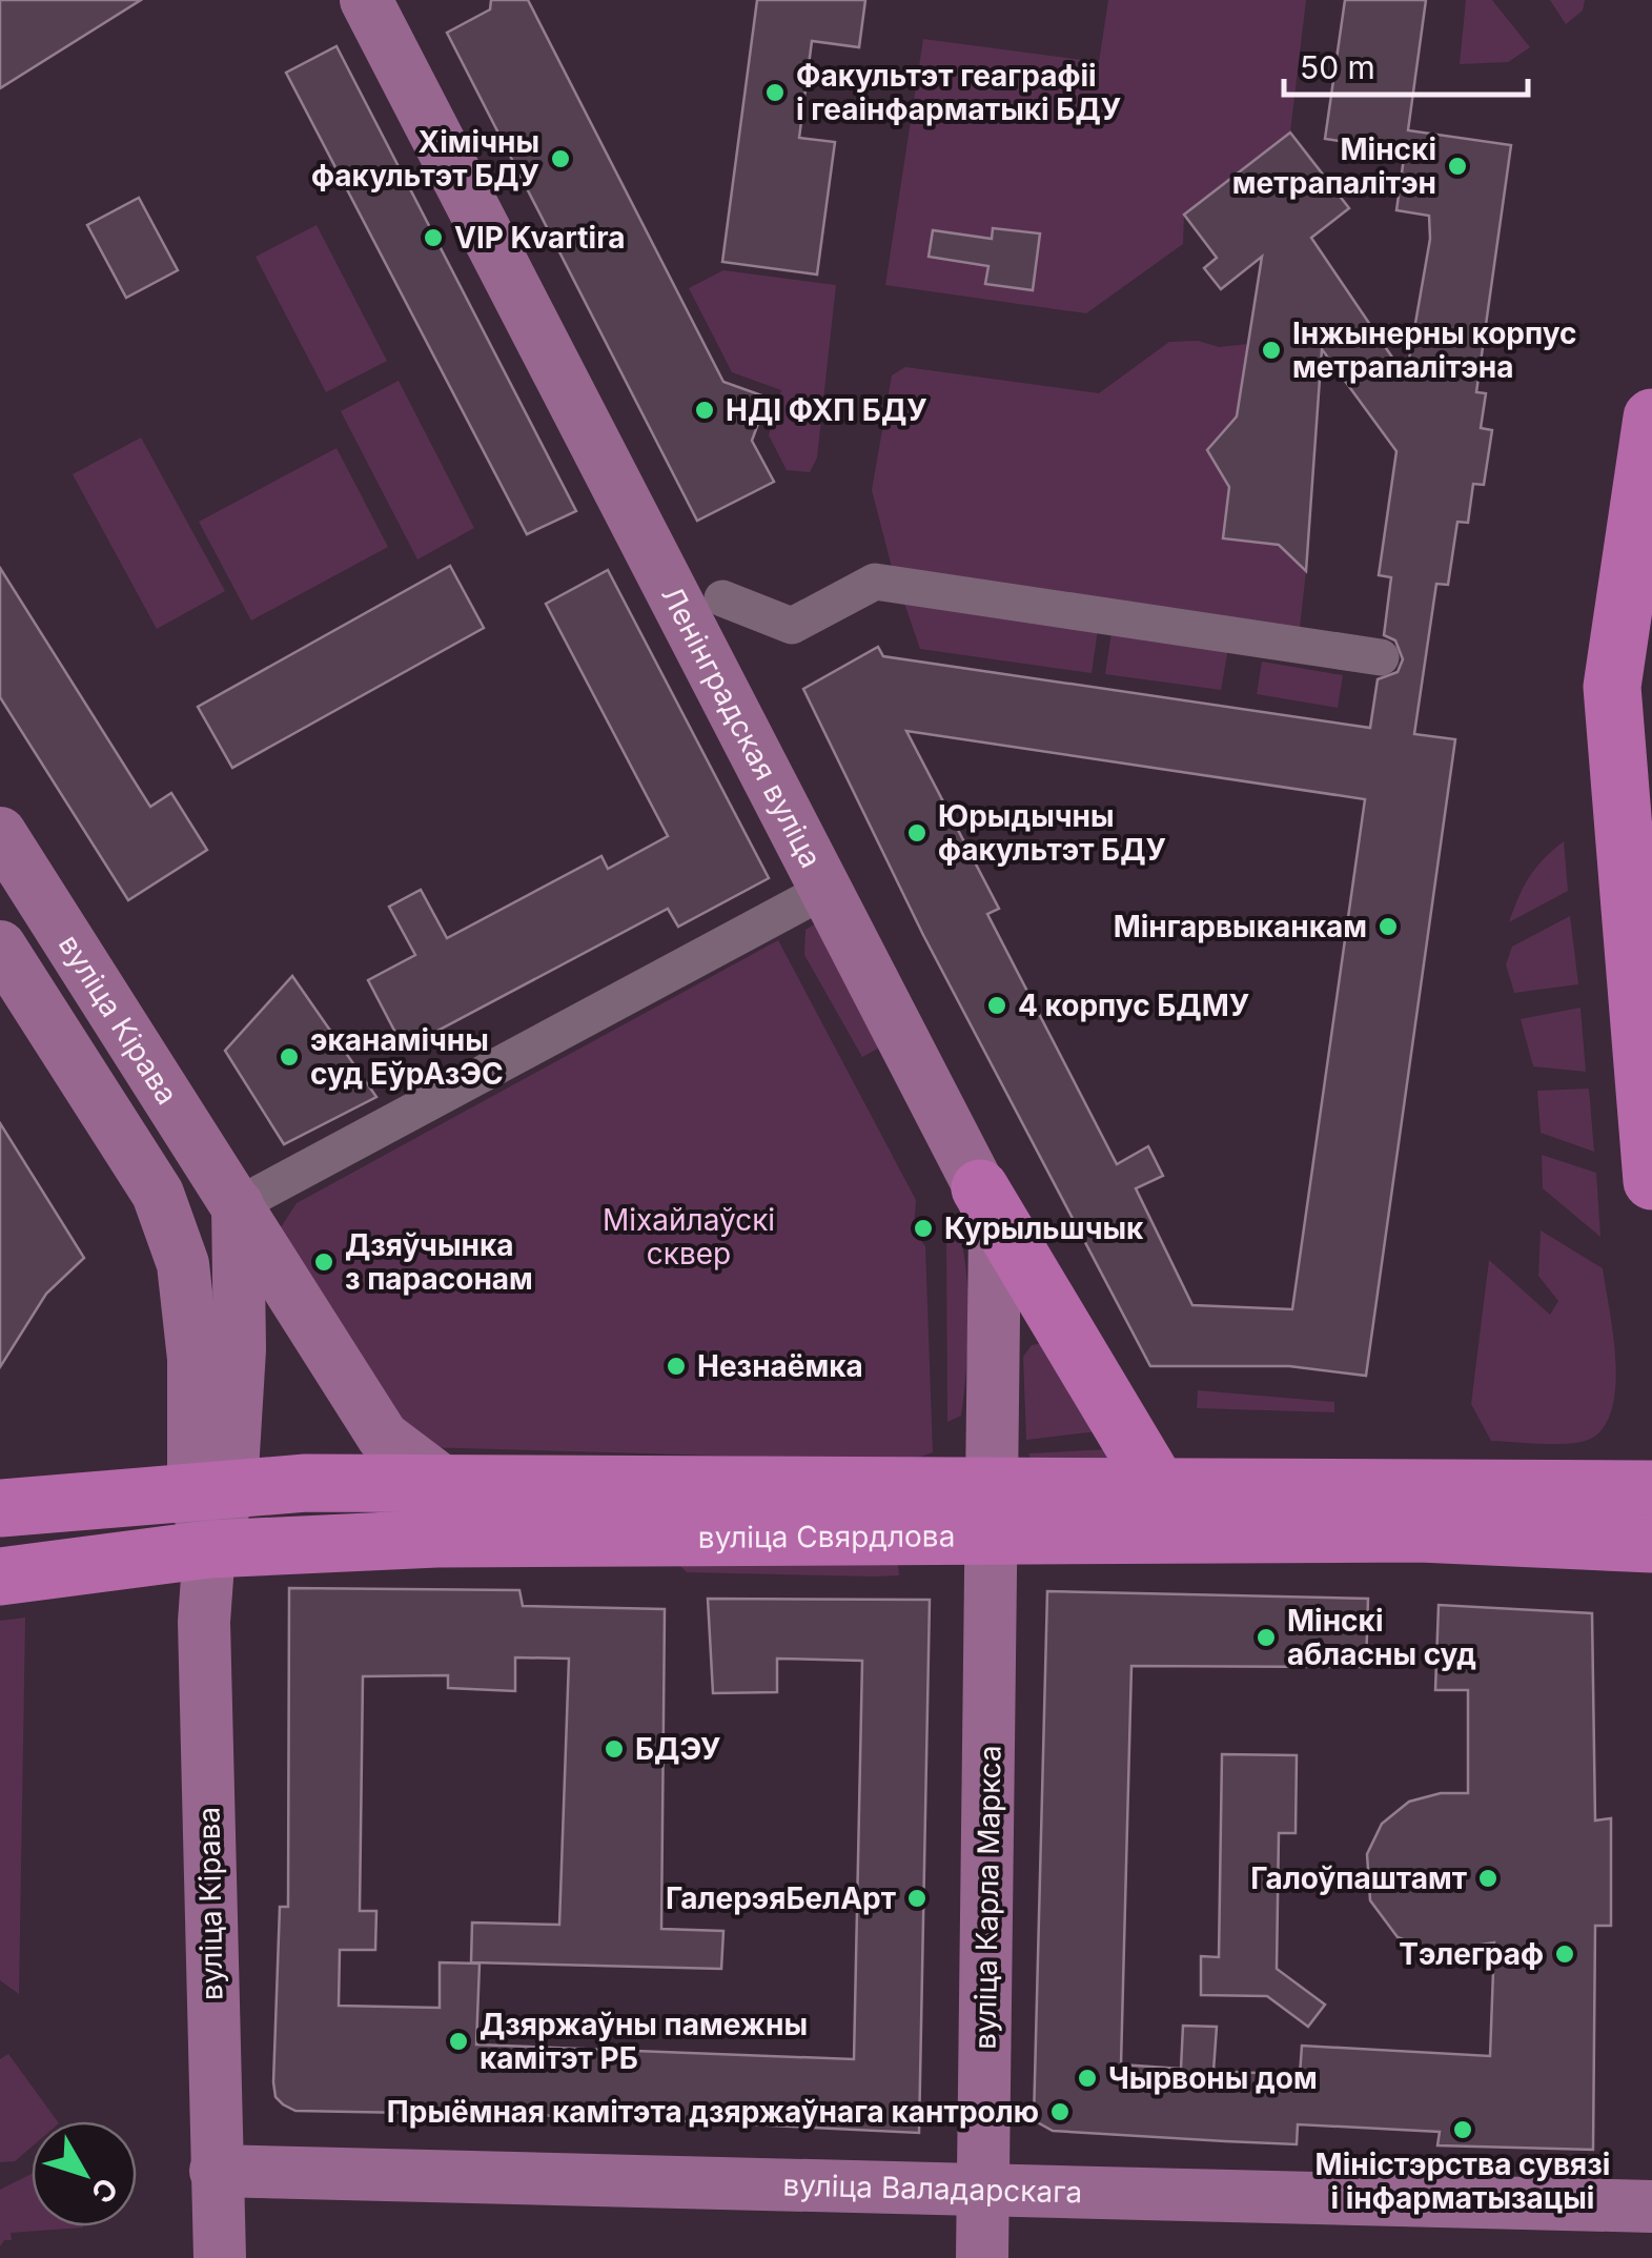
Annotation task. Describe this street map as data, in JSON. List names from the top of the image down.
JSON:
{
  "streets": {
    "main road": ["вуліца Свярдлова"],
    "street": [
      "Ленінградская вуліца",
      "вуліца Кірава",
      "вуліца Карла Маркса",
      "вуліца Валадарскага"
    ]
  },
  "crossings": [
    ["Ленінградская вуліца", "вуліца Свярдлова"],
    ["Ленінградская вуліца", "вуліца Карла Маркса"],
    ["вуліца Кірава", "вуліца Свярдлова"],
    ["вуліца Кірава", "вуліца Валадарскага"],
    ["вуліца Свярдлова", "вуліца Карла Маркса"],
    ["вуліца Карла Маркса", "вуліца Валадарскага"]
  ],
  "parks": ["Міхайлаўскі сквер"],
  "places": [
    "Факультэт геаграфіі і геаінфарматыкі БДУ",
    "Хімічны факультэт БДУ",
    "Мінскі метрапалітэн",
    "VIP Kvartira",
    "Інжынерны корпус метрапалітэна",
    "НДІ ФХП БДУ",
    "Юрыдычны факультэт БДУ",
    "Мінгарвыканкам",
    "4 корпус БДМУ",
    "эканамічны суд ЕўрАзЭС",
    "Курыльшчык",
    "Дзяўчынка з парасонам",
    "Незнаёмка",
    "Мінскі абласны суд",
    "БДЭУ",
    "Галоўпаштамт",
    "ГалерэяБелАрт",
    "Тэлеграф",
    "Дзяржаўны памежны камітэт РБ",
    "Чырвоны дом",
    "Прыёмная камітэта дзяржаўнага кантролю",
    "Міністэрства сувязі і інфарматызацыі"
  ],
  "scale_bar": "50 m",
  "north": "bottom right"
}
